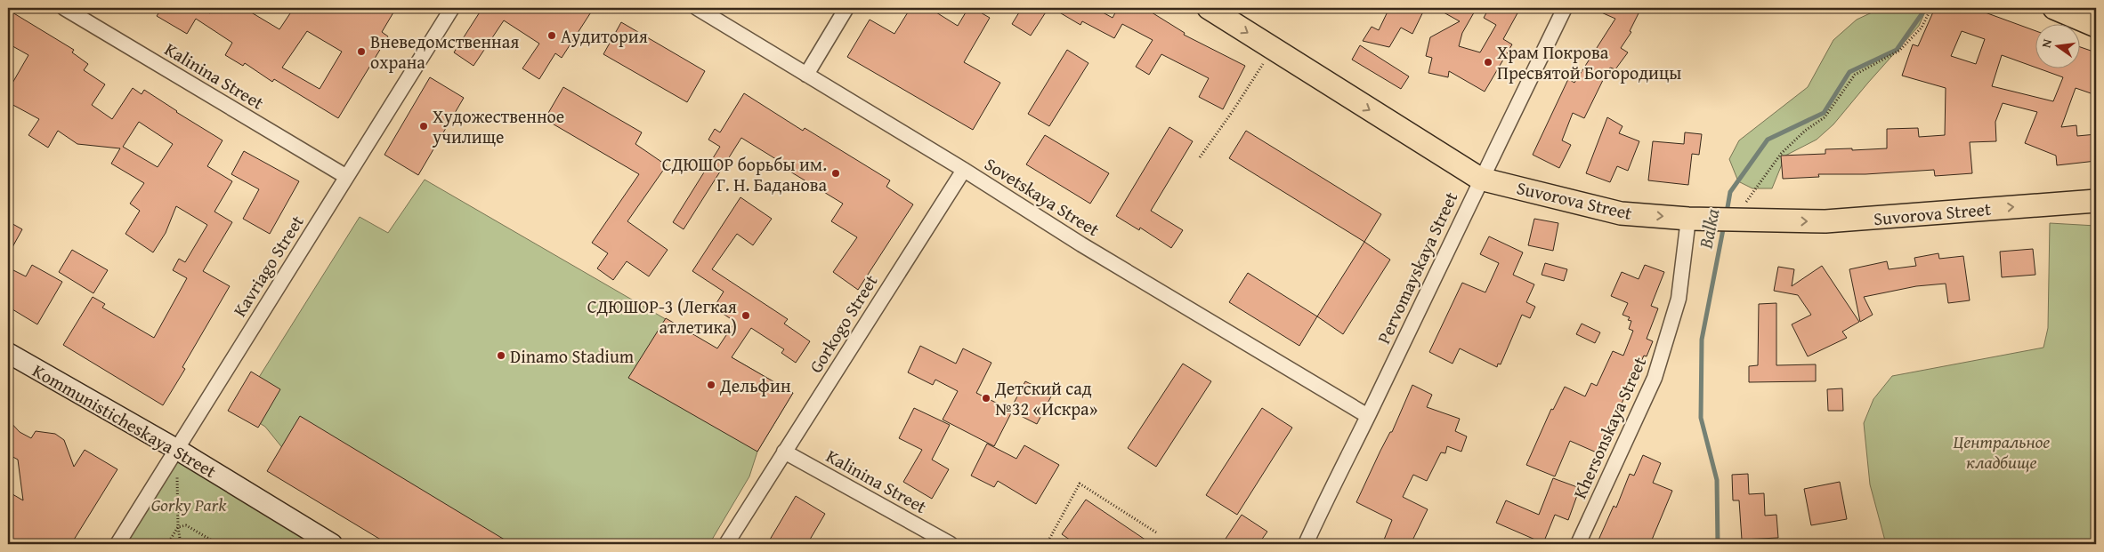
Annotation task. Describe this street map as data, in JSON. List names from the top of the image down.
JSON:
{
  "streets": {
    "main road": ["Suvorova Street", "Kommunisticheskaya Street"],
    "street": [
      "Kalinina Street",
      "Sovetskaya Street",
      "Kavriago Street",
      "Pervomayskaya Street",
      "Gorkogo Street",
      "Khersonskaya Street"
    ]
  },
  "crossings": [
    ["Kalinina Street", "Kavriago Street"],
    ["Kalinina Street", "Gorkogo Street"],
    ["Sovetskaya Street", "Pervomayskaya Street"],
    ["Sovetskaya Street", "Gorkogo Street"],
    ["Suvorova Street", "Pervomayskaya Street"],
    ["Suvorova Street", "Khersonskaya Street"],
    ["Kavriago Street", "Kommunisticheskaya Street"]
  ],
  "one_way": ["Suvorova Street"],
  "water": ["Balka"],
  "parks": ["Центральное кладбище", "Gorky Park"],
  "places": [
    "Аудитория",
    "Вневедомственная охрана",
    "Храм Покрова Пресвятой Богородицы",
    "Художественное училище",
    "СДЮШОР борьбы им. Г. Н. Баданова",
    "СДЮШОР-3 (Легкая атлетика)",
    "Dinamo Stadium",
    "Дельфин",
    "Детский сад №32 «Искра»"
  ],
  "north": "left"
}
